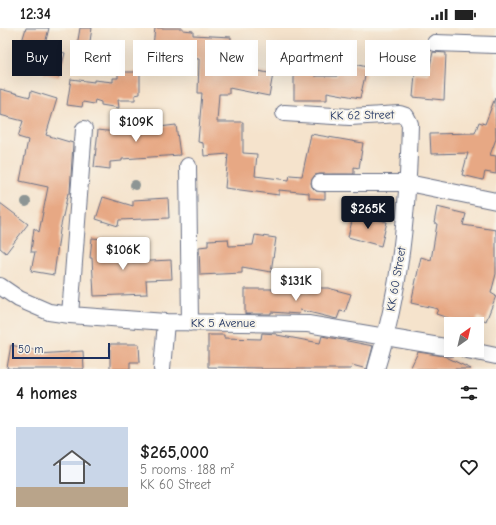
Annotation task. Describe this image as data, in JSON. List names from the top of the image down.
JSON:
{
  "streets": {
    "street": ["KK 62 Street", "KK 60 Street", "KK 5 Avenue"]
  },
  "crossings": [
    ["KK 62 Street", "KK 60 Street"],
    ["KK 60 Street", "KK 5 Avenue"]
  ],
  "scale_bar": "50 m",
  "north": "top right",
  "page": {
    "status": "12:34",
    "chip": [
      "Buy",
      "Rent",
      "Filters",
      "New",
      "Apartment",
      "House"
    ],
    "price": [
      "$109K",
      "$265K",
      "$106K",
      "$131K"
    ],
    "scale": "50 m",
    "heading": "4 homes",
    "list": [
      {
        "name": "$265,000",
        "note": "5 rooms · 188 m² · KK 60 Street"
      }
    ]
  }
}
